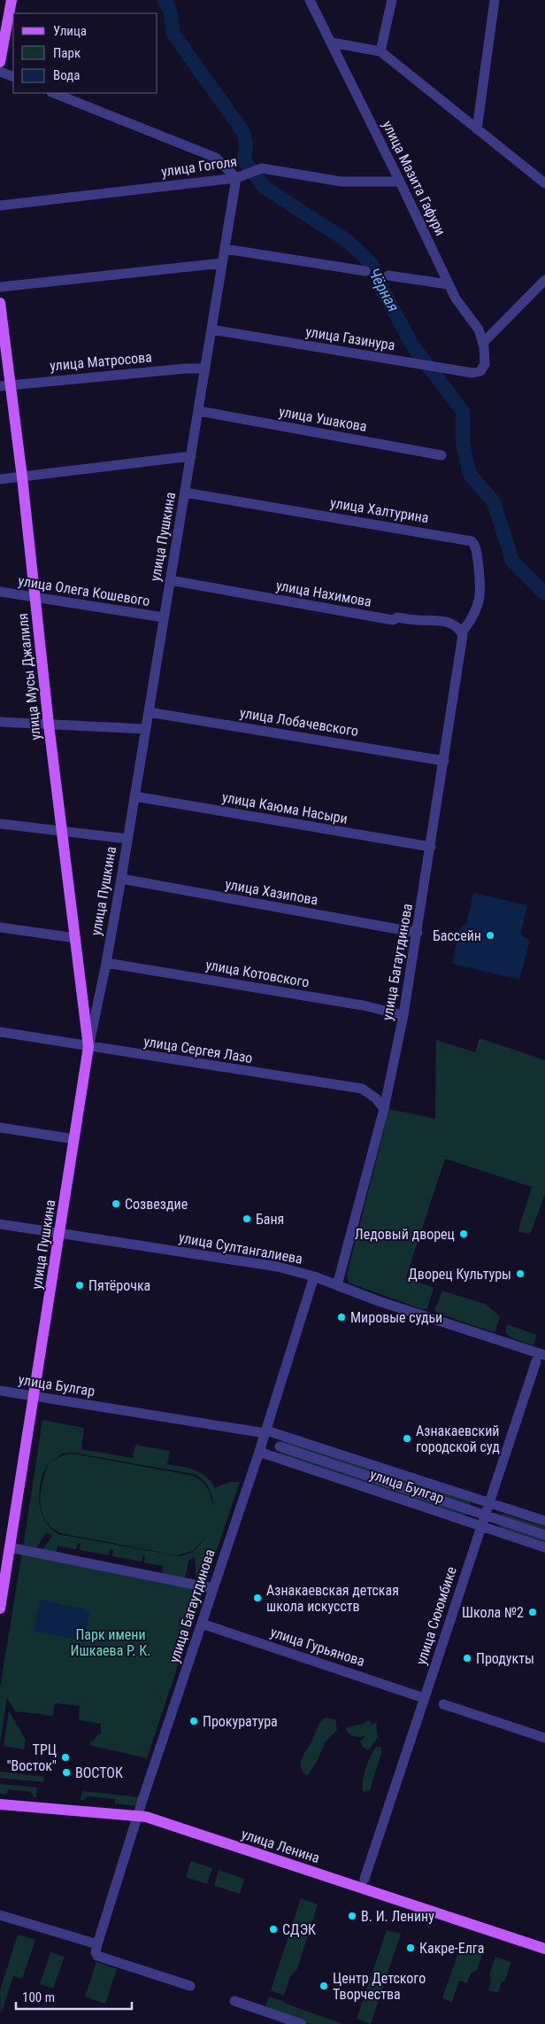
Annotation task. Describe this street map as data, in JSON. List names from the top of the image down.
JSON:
{
  "streets": {
    "main road": ["улица Пушкина", "улица Мусы Джалиля", "улица Ленина"],
    "street": [
      "улица Гоголя",
      "улица Мазита Гафури",
      "улица Газинура",
      "улица Матросова",
      "улица Ушакова",
      "улица Халтурина",
      "улица Олега Кошевого",
      "улица Нахимова",
      "улица Лобачевского",
      "улица Каюма Насыри",
      "улица Хазипова",
      "улица Багаутдинова",
      "улица Котовского",
      "улица Сергея Лазо",
      "улица Султангалиева",
      "улица Булгар",
      "улица Сююмбике",
      "улица Гурьянова"
    ]
  },
  "crossings": [
    ["улица Гоголя", "улица Мазита Гафури"],
    ["улица Гоголя", "улица Пушкина"],
    ["улица Мазита Гафури", "улица Газинура"],
    ["улица Газинура", "улица Пушкина"],
    ["улица Матросова", "улица Пушкина"],
    ["улица Матросова", "улица Мусы Джалиля"],
    ["улица Ушакова", "улица Пушкина"],
    ["улица Халтурина", "улица Пушкина"],
    ["улица Халтурина", "улица Нахимова"],
    ["улица Халтурина", "улица Багаутдинова"],
    ["улица Пушкина", "улица Олега Кошевого"],
    ["улица Пушкина", "улица Нахимова"],
    ["улица Пушкина", "улица Мусы Джалиля"],
    ["улица Пушкина", "улица Лобачевского"],
    ["улица Пушкина", "улица Каюма Насыри"],
    ["улица Пушкина", "улица Хазипова"],
    ["улица Пушкина", "улица Котовского"],
    ["улица Пушкина", "улица Сергея Лазо"],
    ["улица Пушкина", "улица Султангалиева"],
    ["улица Пушкина", "улица Булгар"],
    ["улица Олега Кошевого", "улица Мусы Джалиля"],
    ["улица Нахимова", "улица Багаутдинова"],
    ["улица Мусы Джалиля", "улица Сергея Лазо"],
    ["улица Лобачевского", "улица Багаутдинова"],
    ["улица Каюма Насыри", "улица Багаутдинова"],
    ["улица Хазипова", "улица Багаутдинова"],
    ["улица Багаутдинова", "улица Котовского"],
    ["улица Багаутдинова", "улица Сергея Лазо"],
    ["улица Багаутдинова", "улица Султангалиева"],
    ["улица Багаутдинова", "улица Булгар"],
    ["улица Багаутдинова", "улица Гурьянова"],
    ["улица Багаутдинова", "улица Ленина"],
    ["улица Булгар", "улица Сююмбике"],
    ["улица Сююмбике", "улица Гурьянова"]
  ],
  "water": ["Чёрная"],
  "parks": ["Парк имени Ишкаева Р. К."],
  "places": [
    "Бассейн",
    "Созвездие",
    "Баня",
    "Ледовый дворец",
    "Дворец Культуры",
    "Пятёрочка",
    "Мировые судьи",
    "Азнакаевский городской суд",
    "Азнакаевская детская школа искусств",
    "Школа №2",
    "Продукты",
    "Прокуратура",
    "ТРЦ \"Восток\"",
    "ВОСТОК",
    "В. И. Ленину",
    "СДЭК",
    "Какре-Елга",
    "Центр Детского Творчества"
  ],
  "legend": ["Улица", "Парк", "Вода"],
  "scale_bar": "100 m"
}
